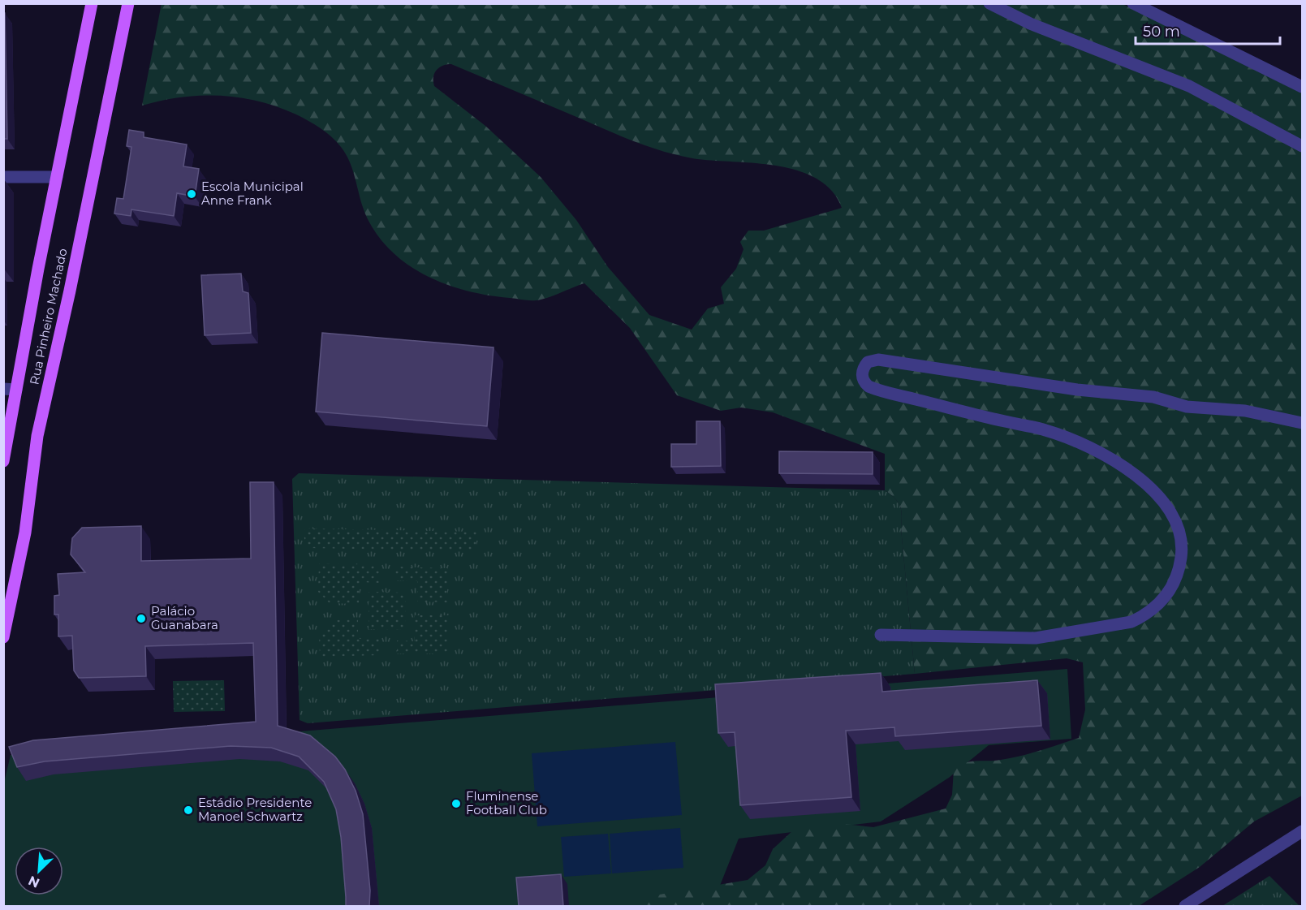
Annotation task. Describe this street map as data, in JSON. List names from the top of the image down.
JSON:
{
  "streets": {
    "main road": ["Rua Pinheiro Machado"]
  },
  "places": [
    "Escola Municipal Anne Frank",
    "Palácio Guanabara",
    "Fluminense Football Club",
    "Estádio Presidente Manoel Schwartz"
  ],
  "scale_bar": "50 m",
  "north": "bottom left"
}
